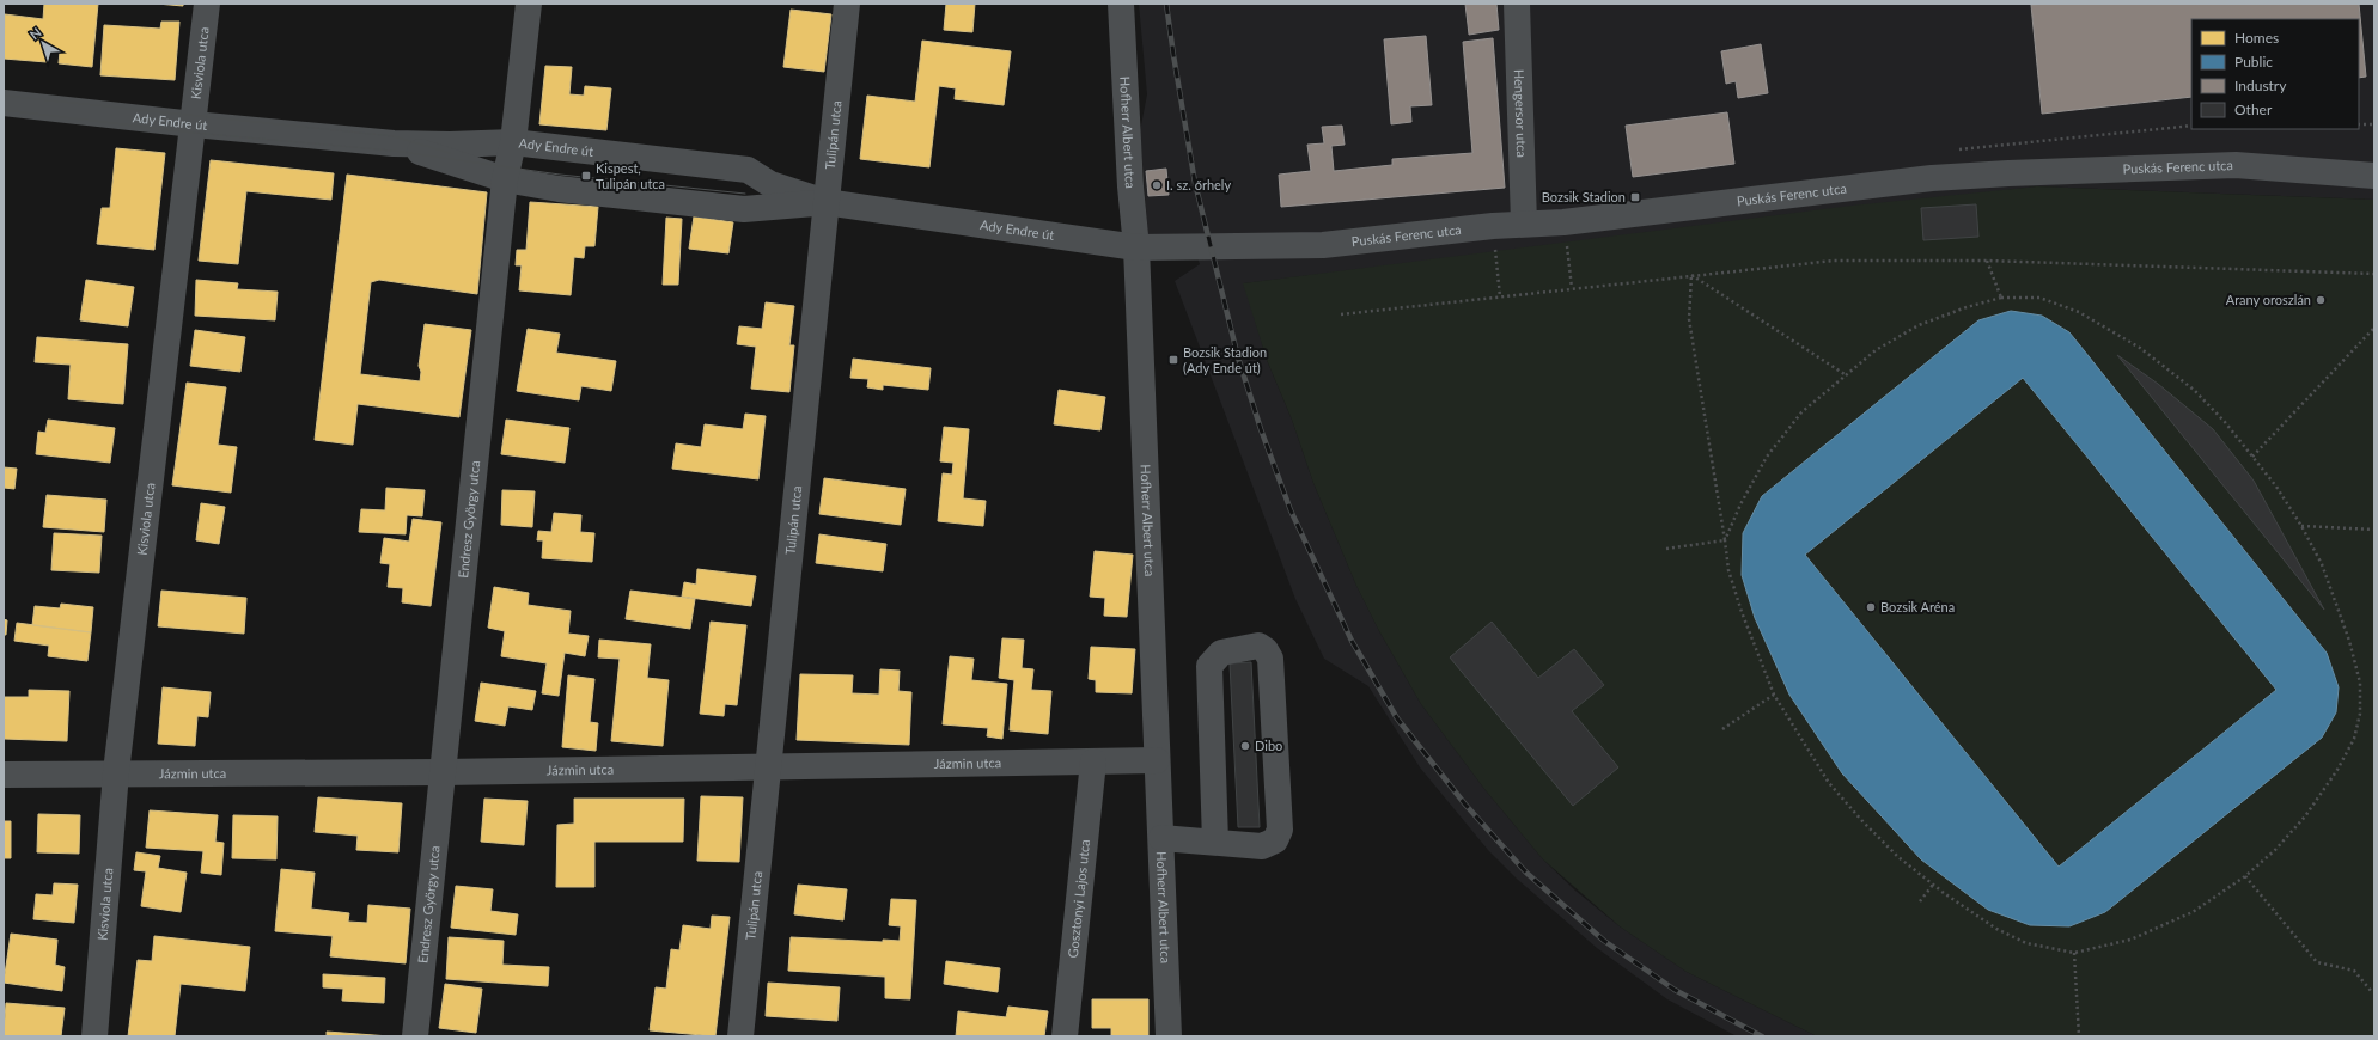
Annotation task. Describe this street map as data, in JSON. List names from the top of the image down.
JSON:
{
  "streets": {
    "street": [
      "Kisviola utca",
      "Hengersor utca",
      "Ady Endre út",
      "Hofherr Albert utca",
      "Tulipán utca",
      "Puskás Ferenc utca",
      "Endresz György utca",
      "Jázmin utca",
      "Gosztonyi Lajos utca"
    ]
  },
  "crossings": [
    ["Kisviola utca", "Ady Endre út"],
    ["Kisviola utca", "Jázmin utca"],
    ["Hengersor utca", "Puskás Ferenc utca"],
    ["Ady Endre út", "Hofherr Albert utca"],
    ["Ady Endre út", "Tulipán utca"],
    ["Ady Endre út", "Puskás Ferenc utca"],
    ["Ady Endre út", "Endresz György utca"],
    ["Hofherr Albert utca", "Jázmin utca"],
    ["Tulipán utca", "Jázmin utca"],
    ["Endresz György utca", "Jázmin utca"],
    ["Jázmin utca", "Gosztonyi Lajos utca"]
  ],
  "places": {
    "transit": ["Kispest, Tulipán utca", "Bozsik Stadion", "Bozsik Stadion (Ady Ende út)"],
    "other": [
      "I. sz. őrhely",
      "Arany oroszlán",
      "Bozsik Aréna",
      "Dibo"
    ]
  },
  "legend": [
    "Homes",
    "Public",
    "Industry",
    "Other"
  ],
  "north": "top left"
}
